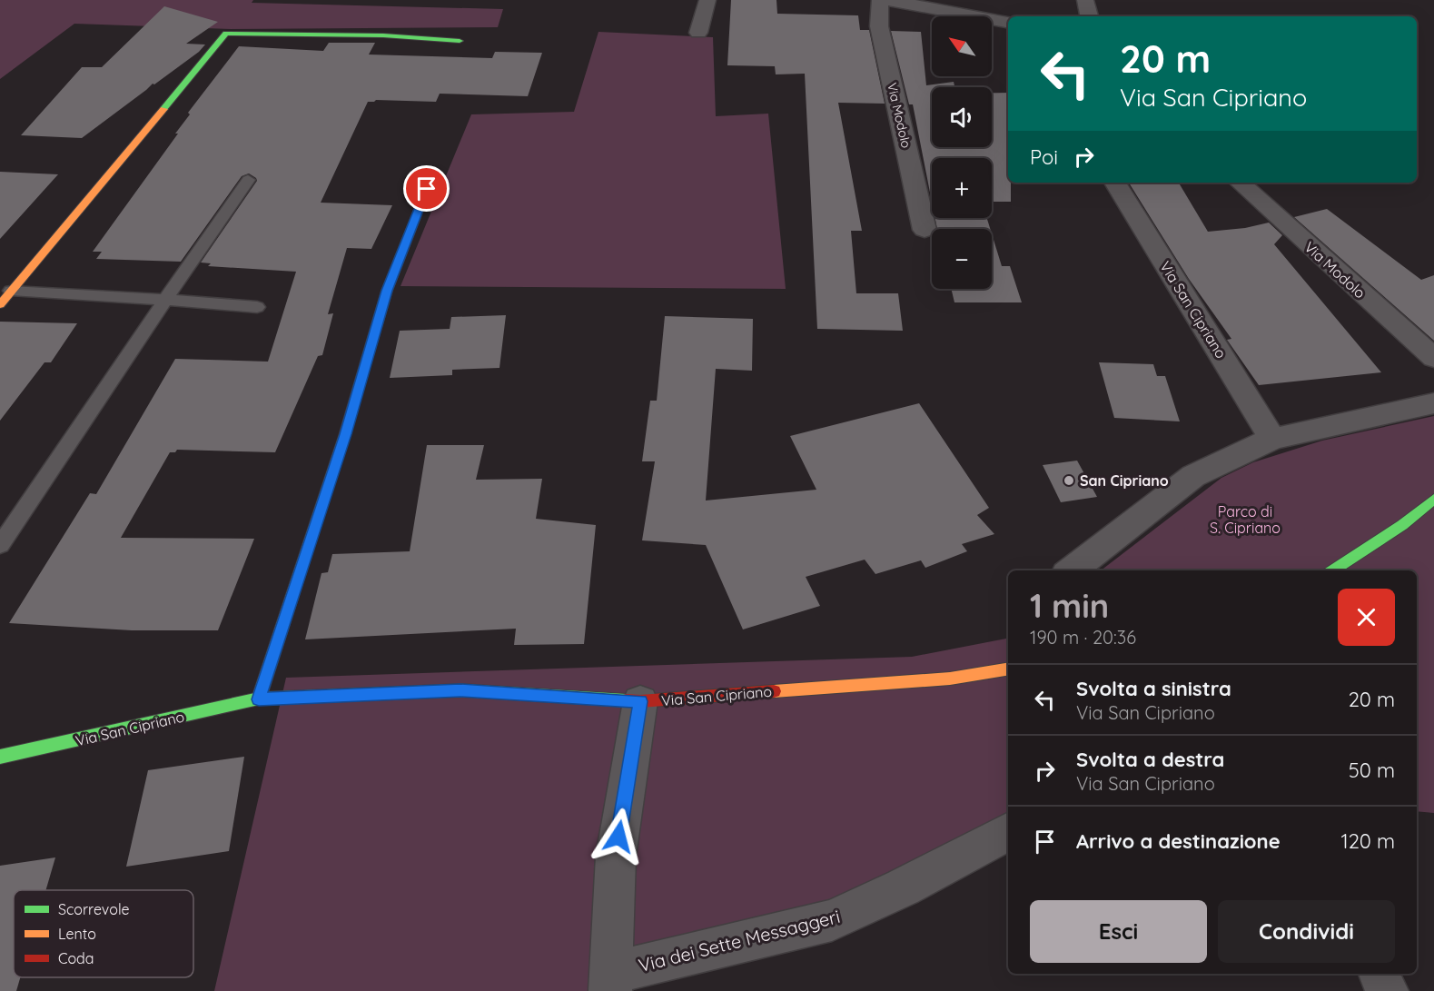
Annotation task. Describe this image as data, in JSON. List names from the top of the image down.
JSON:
{
  "streets": {
    "street": ["Via Modolo", "Via San Cipriano", "Via dei Sette Messaggeri"]
  },
  "parks": ["Parco di S. Cipriano"],
  "places": ["San Cipriano"],
  "legend": ["Scorrevole", "Lento", "Coda"],
  "north": "top left",
  "page": {
    "map_buttons": ["+", "−"],
    "turn": ["20 m", "Via San Cipriano"],
    "then": "Poi",
    "heading": ["1 min", "190 m · 20:36"],
    "list": [
      {
        "name": "Svolta a sinistra",
        "note": "Via San Cipriano",
        "value": "20 m"
      },
      {
        "name": "Svolta a destra",
        "note": "Via San Cipriano",
        "value": "50 m"
      },
      {
        "name": "Arrivo a destinazione",
        "value": "120 m"
      }
    ],
    "buttons": ["Esci", "Condividi"]
  }
}
